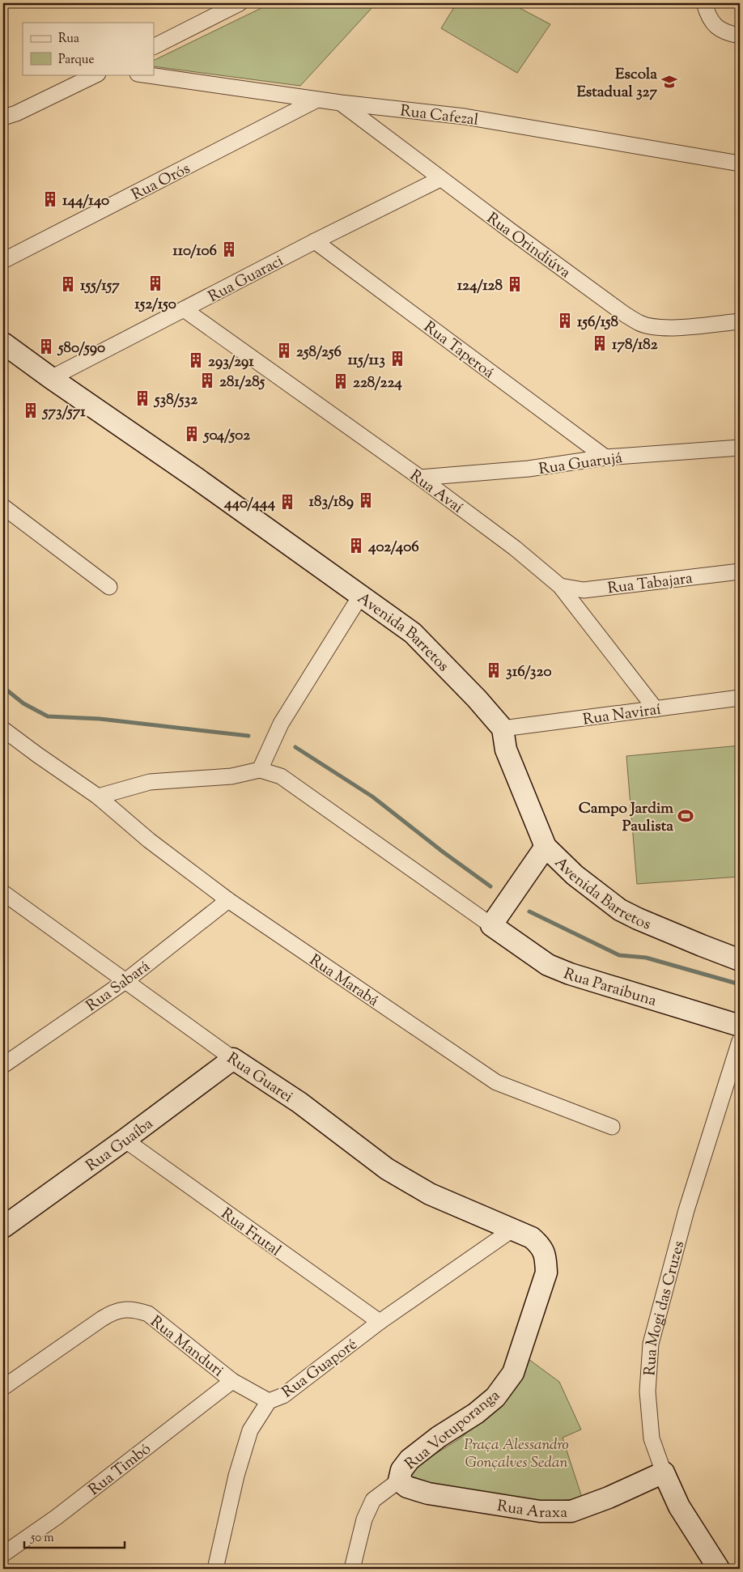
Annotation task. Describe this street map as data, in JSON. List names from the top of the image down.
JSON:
{
  "streets": {
    "street": [
      "Rua Cafezal",
      "Rua Orós",
      "Rua Orindiúva",
      "Rua Guaraci",
      "Rua Taperoá",
      "Rua Guarujá",
      "Rua Avaí",
      "Rua Tabajara",
      "Avenida Barretos",
      "Rua Naviraí",
      "Rua Marabá",
      "Rua Sabará",
      "Rua Paraibuna",
      "Rua Guarei",
      "Rua Guaíba",
      "Rua Frutal",
      "Rua Mogi das Cruzes",
      "Rua Manduri",
      "Rua Guaporé",
      "Rua Votuporanga",
      "Rua Timbó",
      "Rua Araxa"
    ]
  },
  "crossings": [
    ["Rua Cafezal", "Rua Orós"],
    ["Rua Cafezal", "Rua Orindiúva"],
    ["Rua Orindiúva", "Rua Guaraci"],
    ["Rua Guaraci", "Rua Taperoá"],
    ["Rua Guaraci", "Rua Avaí"],
    ["Rua Guaraci", "Avenida Barretos"],
    ["Rua Taperoá", "Rua Guarujá"],
    ["Rua Guarujá", "Rua Avaí"],
    ["Rua Avaí", "Rua Tabajara"],
    ["Rua Avaí", "Rua Naviraí"],
    ["Avenida Barretos", "Rua Naviraí"],
    ["Rua Marabá", "Rua Sabará"],
    ["Rua Sabará", "Rua Guarei"],
    ["Rua Guarei", "Rua Guaíba"],
    ["Rua Guarei", "Rua Guaporé"],
    ["Rua Guarei", "Rua Votuporanga"],
    ["Rua Guaíba", "Rua Frutal"],
    ["Rua Frutal", "Rua Guaporé"],
    ["Rua Mogi das Cruzes", "Rua Araxa"],
    ["Rua Manduri", "Rua Guaporé"],
    ["Rua Manduri", "Rua Timbó"],
    ["Rua Votuporanga", "Rua Araxa"]
  ],
  "parks": ["Praça Alessandro Gonçalves Sedan"],
  "places": {
    "school or university": ["Escola Estadual 327"],
    "building": [
      "144/140",
      "110/106",
      "152/150",
      "155/157",
      "124/128",
      "156/158",
      "178/182",
      "580/590",
      "258/256",
      "115/113",
      "293/291",
      "281/285",
      "228/224",
      "538/532",
      "573/571",
      "504/502",
      "183/189",
      "440/444",
      "402/406",
      "316/320"
    ],
    "sports": ["Campo Jardim Paulista"]
  },
  "legend": ["Rua", "Parque"],
  "scale_bar": "50 m"
}
